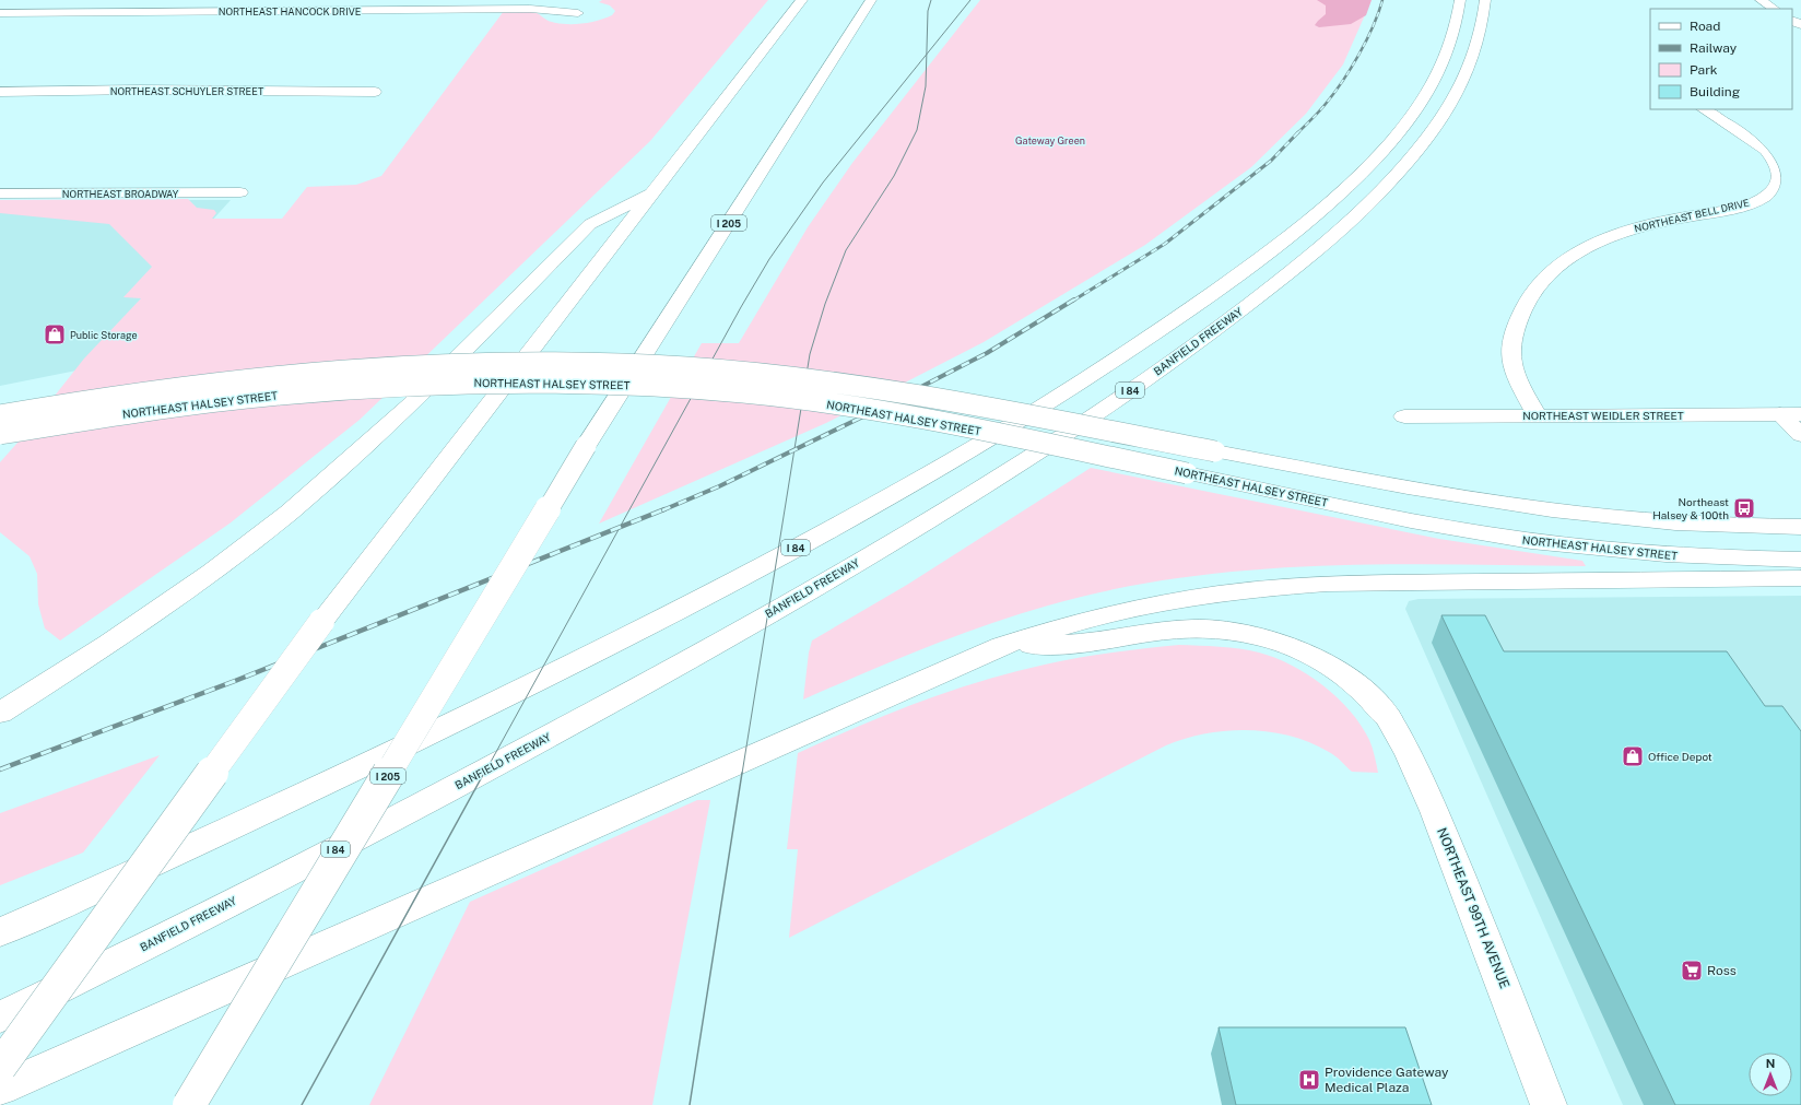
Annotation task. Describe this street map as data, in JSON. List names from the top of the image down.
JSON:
{
  "streets": {
    "main road": [
      "NORTHEAST HANCOCK DRIVE",
      "NORTHEAST SCHUYLER STREET",
      "NORTHEAST BROADWAY",
      "NORTHEAST BELL DRIVE",
      "I 205",
      "BANFIELD FREEWAY",
      "NORTHEAST HALSEY STREET",
      "I 84",
      "NORTHEAST WEIDLER STREET",
      "NORTHEAST 99TH AVENUE"
    ]
  },
  "crossings": [
    ["NORTHEAST BELL DRIVE", "NORTHEAST WEIDLER STREET"]
  ],
  "parks": ["Gateway Green"],
  "places": {
    "shop": ["Public Storage", "Office Depot"],
    "bus stop": ["Northeast Halsey & 100th"],
    "supermarket": ["Ross"],
    "hospital": ["Providence Gateway Medical Plaza"]
  },
  "legend": [
    "Road",
    "Railway",
    "Park",
    "Building"
  ],
  "north": "top"
}
